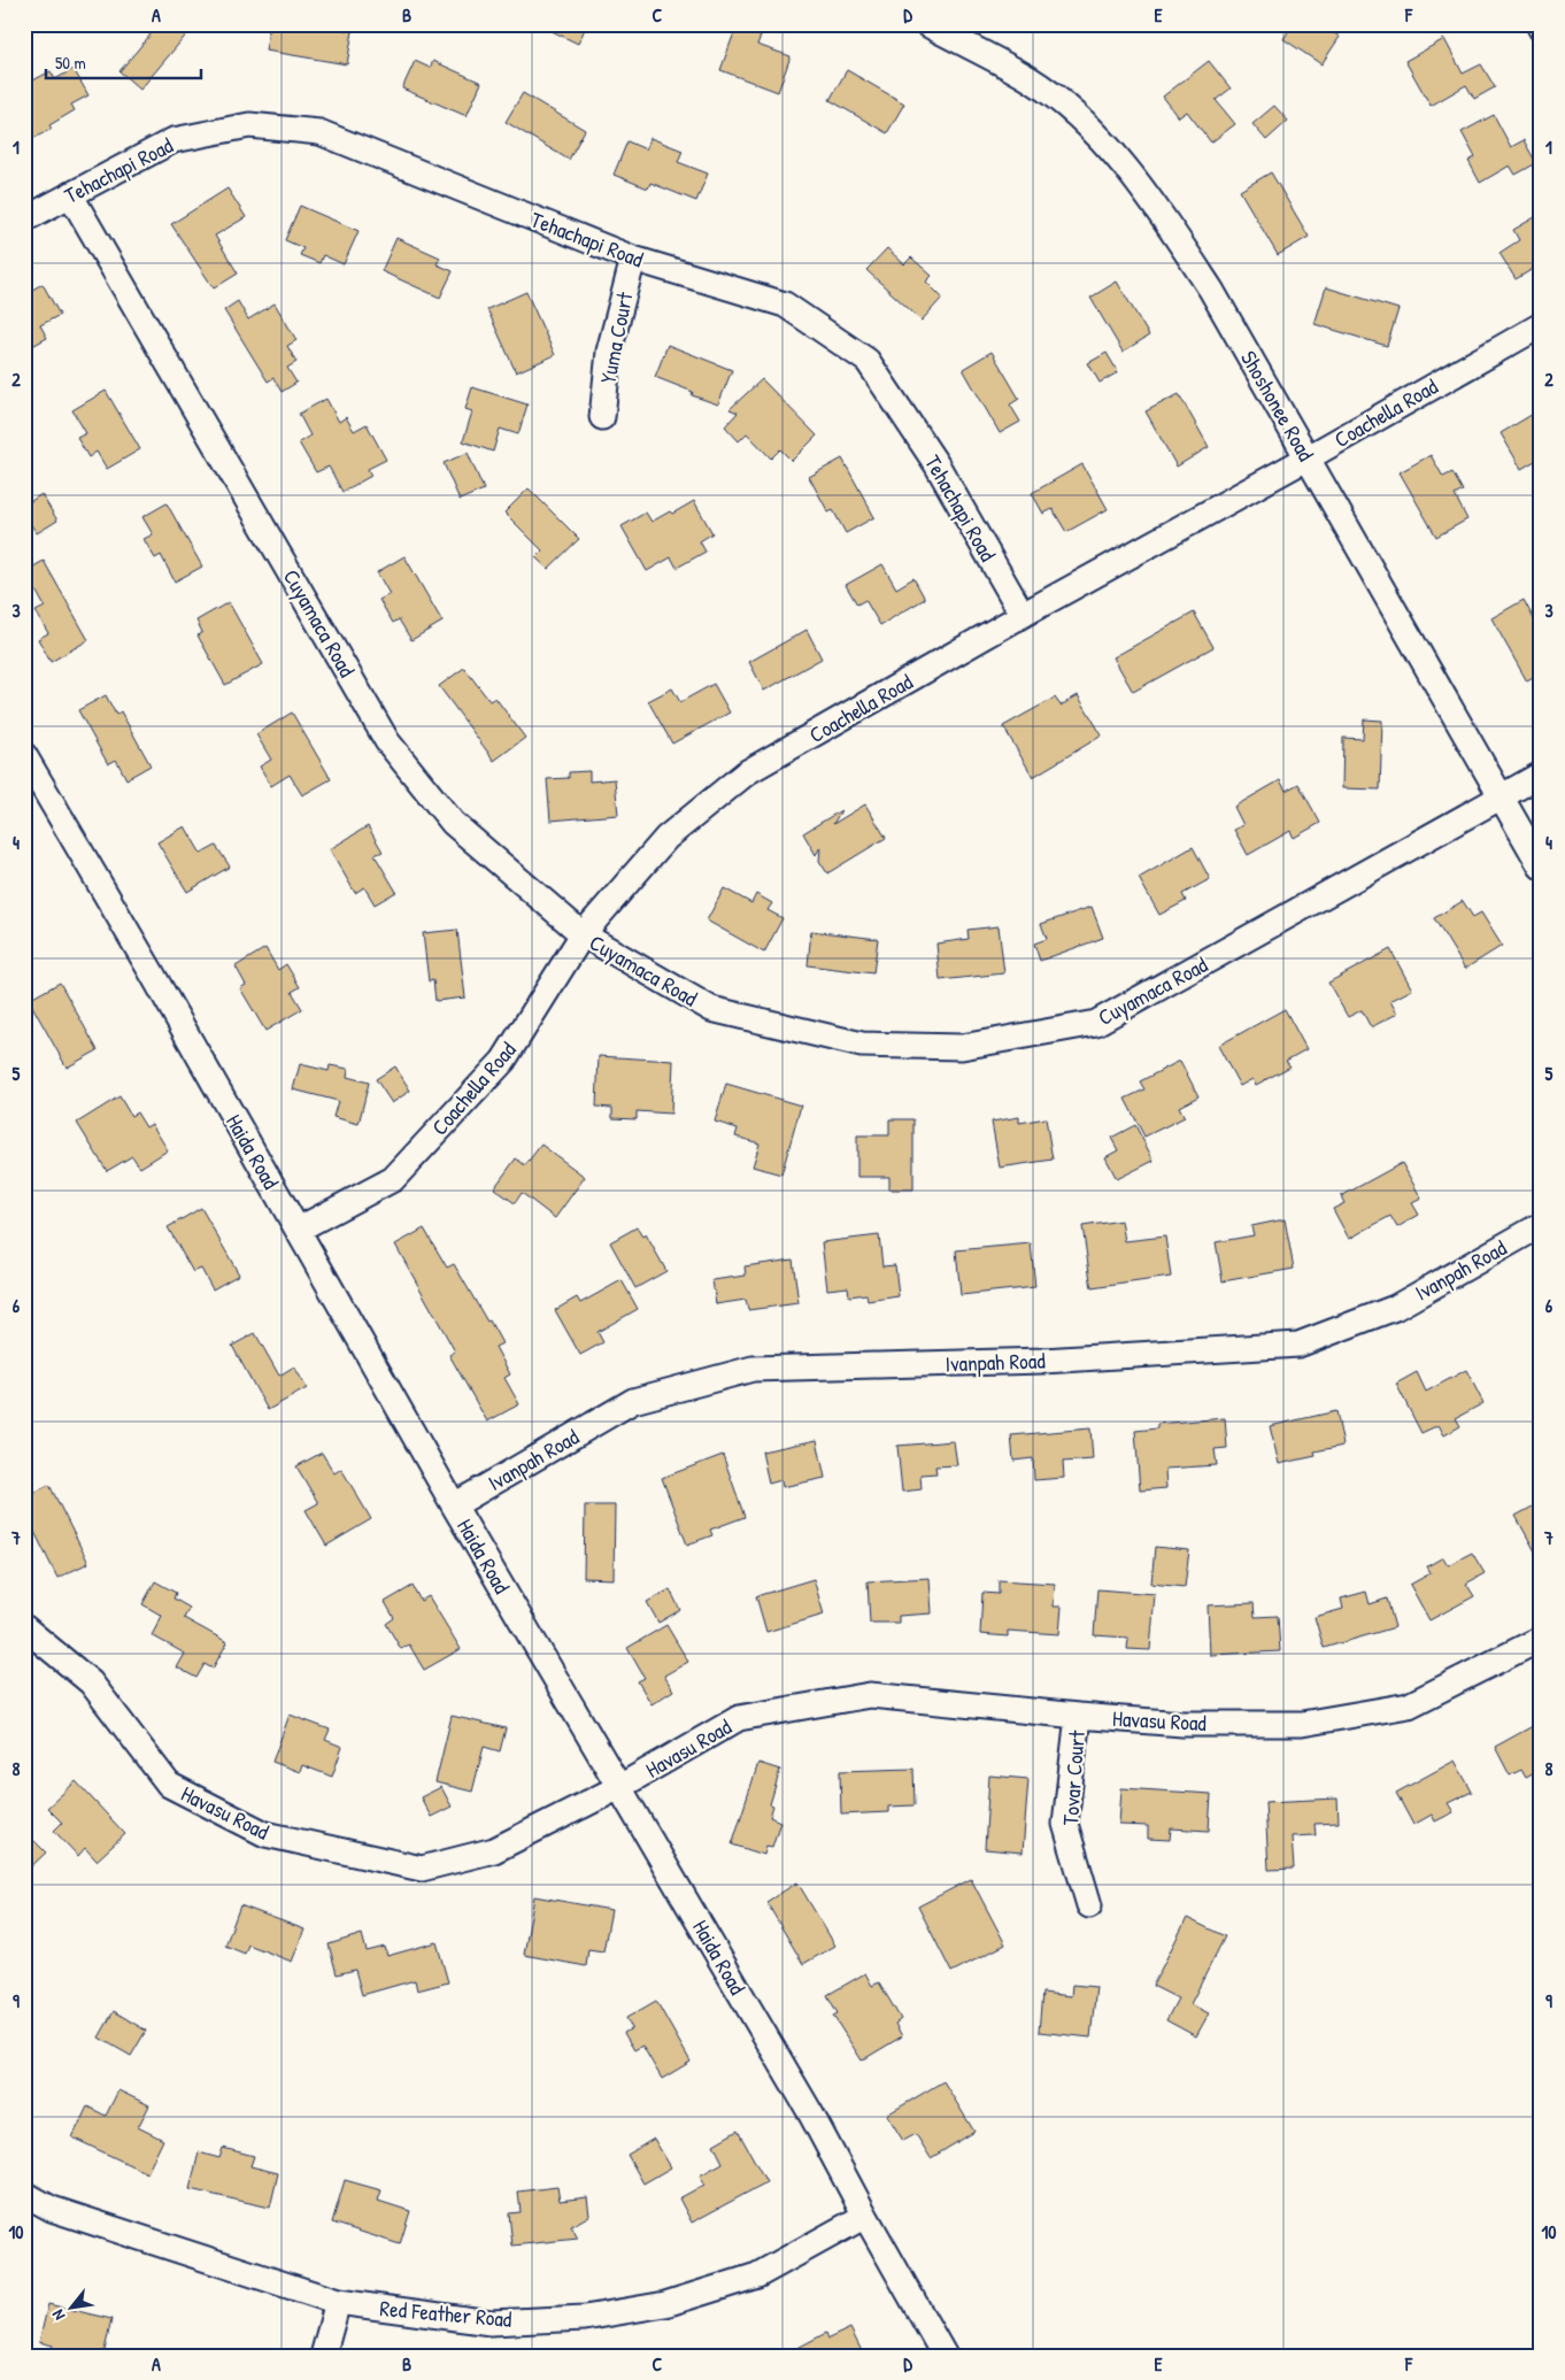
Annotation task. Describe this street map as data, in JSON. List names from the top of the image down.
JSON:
{
  "streets": {
    "street": [
      "Tehachapi Road",
      "Yuma Court",
      "Shoshonee Road",
      "Coachella Road",
      "Cuyamaca Road",
      "Haida Road",
      "Ivanpah Road",
      "Havasu Road",
      "Tovar Court",
      "Red Feather Road"
    ]
  },
  "crossings": [
    ["Tehachapi Road", "Yuma Court"],
    ["Tehachapi Road", "Coachella Road"],
    ["Tehachapi Road", "Cuyamaca Road"],
    ["Shoshonee Road", "Coachella Road"],
    ["Shoshonee Road", "Cuyamaca Road"],
    ["Coachella Road", "Cuyamaca Road"],
    ["Coachella Road", "Haida Road"],
    ["Haida Road", "Ivanpah Road"],
    ["Haida Road", "Havasu Road"],
    ["Haida Road", "Red Feather Road"],
    ["Havasu Road", "Tovar Court"]
  ],
  "scale_bar": "50 m",
  "north": "bottom left",
  "grid": {
    "columns": [
      "A",
      "B",
      "C",
      "D",
      "E",
      "F"
    ],
    "rows": [
      "1",
      "2",
      "3",
      "4",
      "5",
      "6",
      "7",
      "8",
      "9",
      "10"
    ]
  }
}
